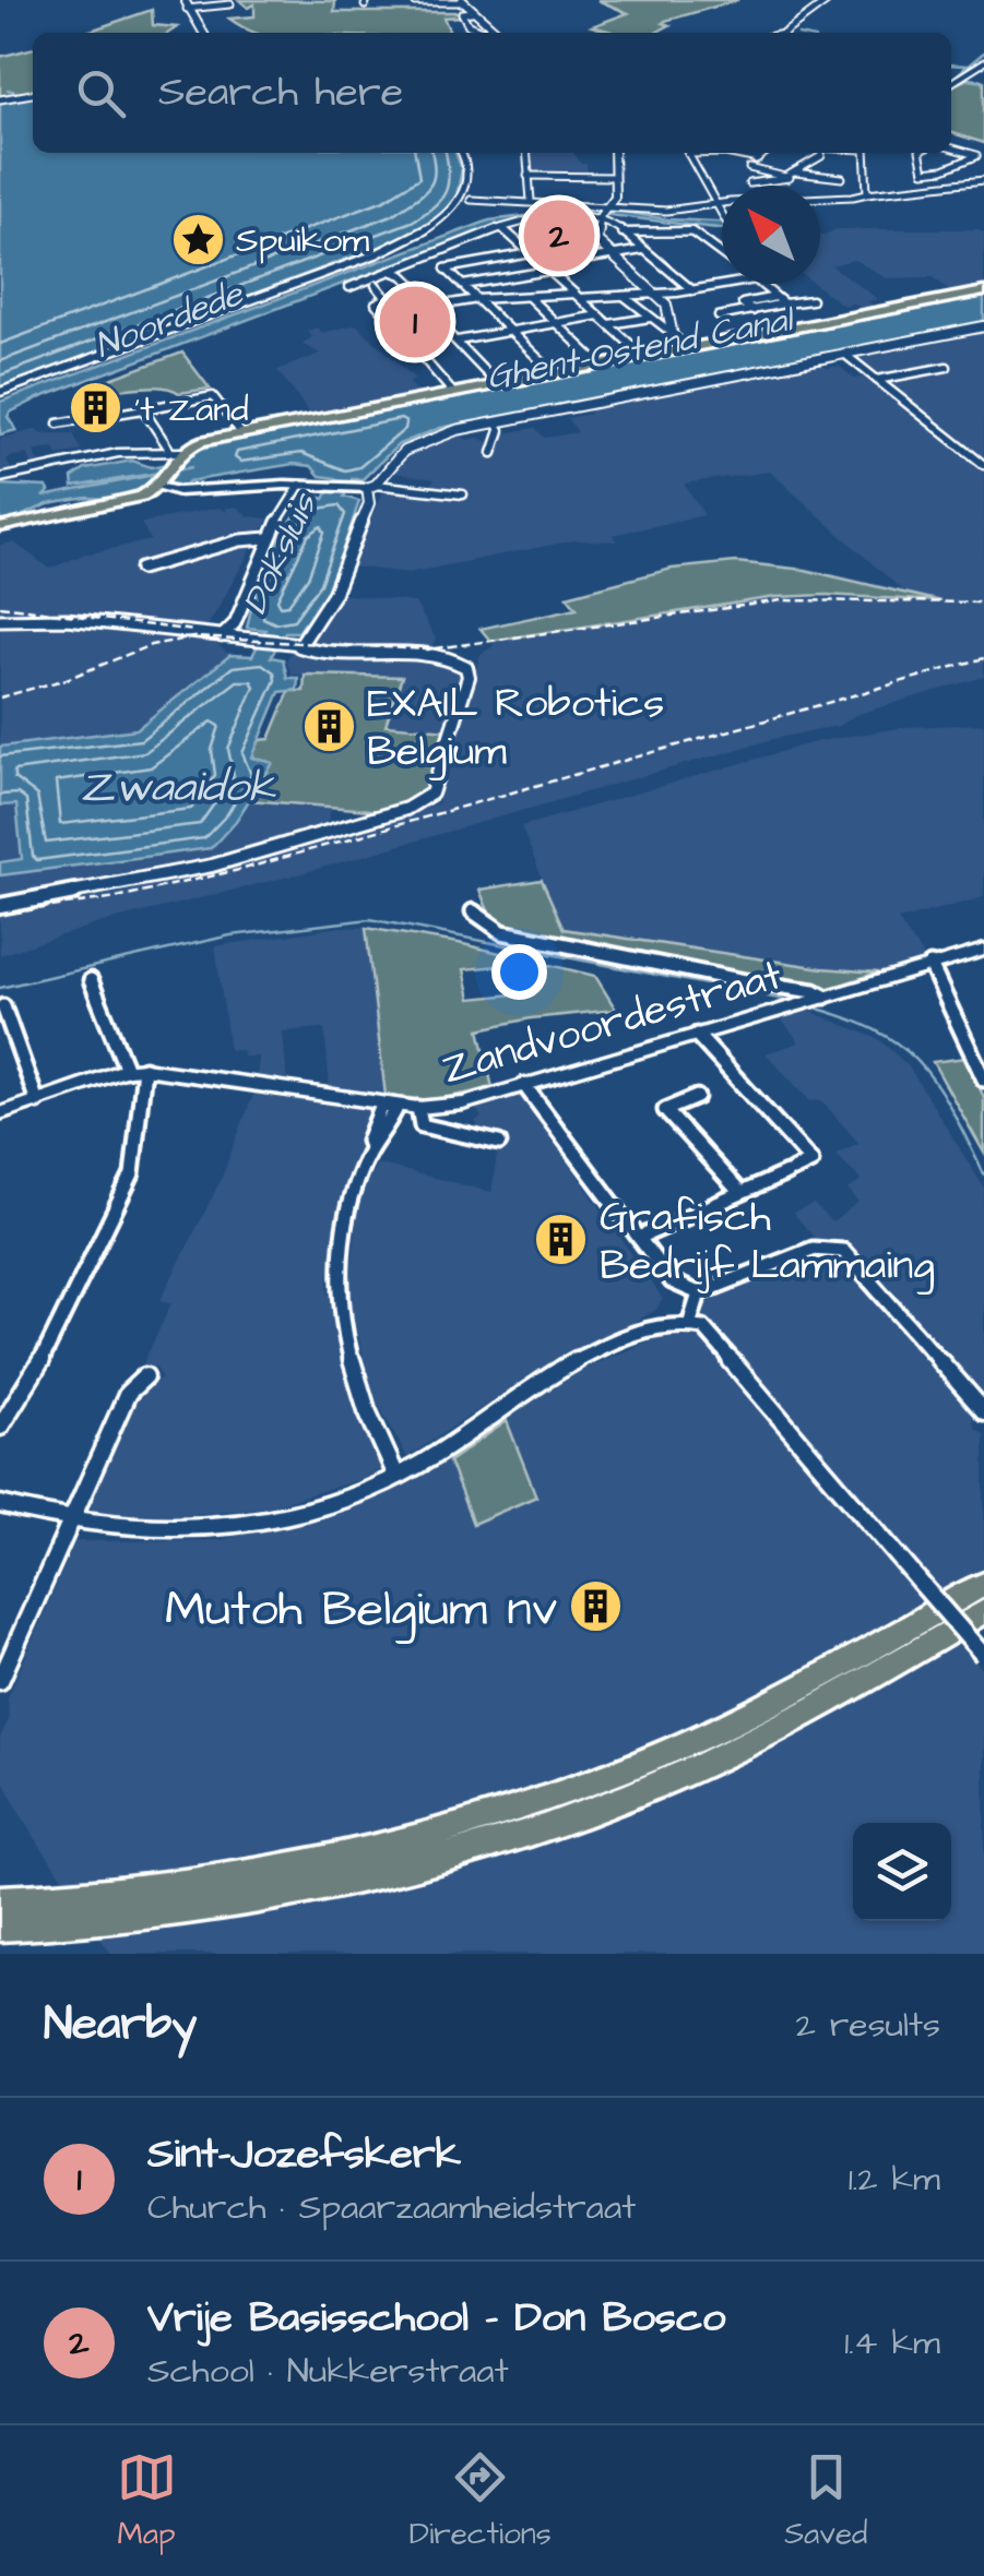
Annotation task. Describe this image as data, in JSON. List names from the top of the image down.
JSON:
{
  "streets": {
    "main road": ["Zandvoordestraat"]
  },
  "water": [
    "Noordede",
    "Ghent–Ostend Canal",
    "Doksluis",
    "Zwaaidok"
  ],
  "places": {
    "place": ["Spuikom"],
    "building": [
      "'t Zand",
      "EXAIL Robotics Belgium",
      "Grafisch Bedrijf Lammaing",
      "Mutoh Belgium nv"
    ]
  },
  "north": "top left",
  "page": {
    "search": "Search here",
    "pins": ["2", "1"],
    "heading": ["Nearby", "2 results"],
    "list": [
      {
        "mark": "1",
        "name": "Sint-Jozefskerk",
        "note": "Church · Spaarzaamheidstraat",
        "value": "1.2 km"
      },
      {
        "mark": "2",
        "name": "Vrije Basisschool - Don Bosco",
        "note": "School · Nukkerstraat",
        "value": "1.4 km"
      }
    ],
    "nav": ["Map", "Directions", "Saved"]
  }
}
